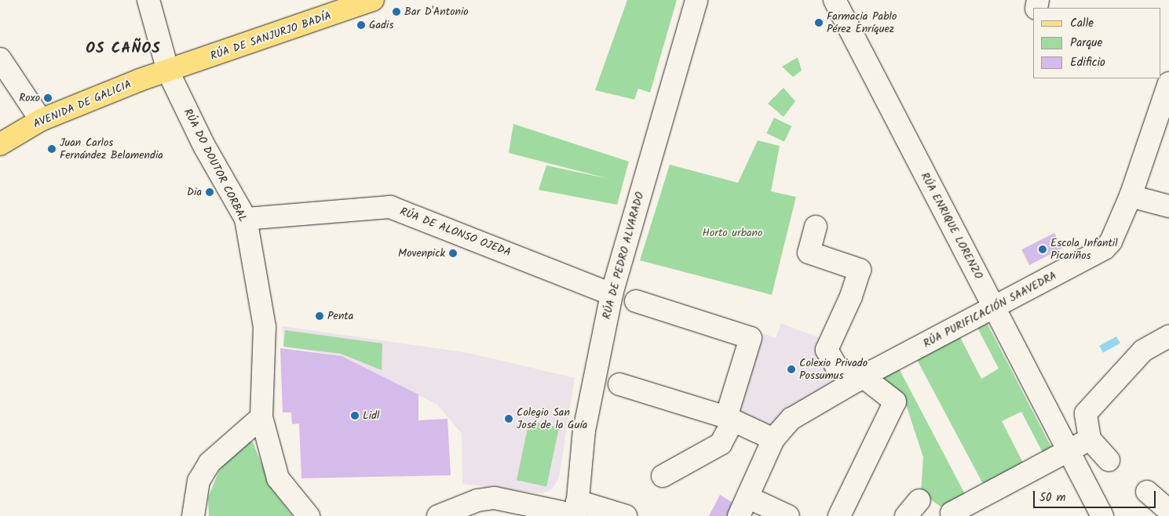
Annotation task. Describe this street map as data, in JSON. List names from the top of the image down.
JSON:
{
  "streets": {
    "main road": ["RÚA DE SANJURJO BADÍA", "AVENIDA DE GALICIA"],
    "street": [
      "RÚA DO DOUTOR CORBAL",
      "RÚA ENRIQUE LORENZO",
      "RÚA DE ALONSO OJEDA",
      "RÚA DE PEDRO ALVARADO",
      "RÚA PURIFICACIÓN SAAVEDRA"
    ]
  },
  "crossings": [
    ["RÚA DE SANJURJO BADÍA", "AVENIDA DE GALICIA"],
    ["RÚA DE SANJURJO BADÍA", "RÚA DO DOUTOR CORBAL"],
    ["AVENIDA DE GALICIA", "RÚA DO DOUTOR CORBAL"],
    ["RÚA DO DOUTOR CORBAL", "RÚA DE ALONSO OJEDA"],
    ["RÚA ENRIQUE LORENZO", "RÚA PURIFICACIÓN SAAVEDRA"],
    ["RÚA DE ALONSO OJEDA", "RÚA DE PEDRO ALVARADO"]
  ],
  "districts": ["OS CAÑOS"],
  "parks": ["Horto urbano"],
  "places": [
    "Bar D'Antonio",
    "Farmacia Pablo Pérez Enríquez",
    "Gadis",
    "Roxo",
    "Juan Carlos Fernández Belamendia",
    "Dia",
    "Escola Infantil Picariños",
    "Movenpick",
    "Penta",
    "Colexio Privado Possumus",
    "Lidl",
    "Colegio San José de la Guía"
  ],
  "legend": ["Calle", "Parque", "Edificio"],
  "scale_bar": "50 m"
}
